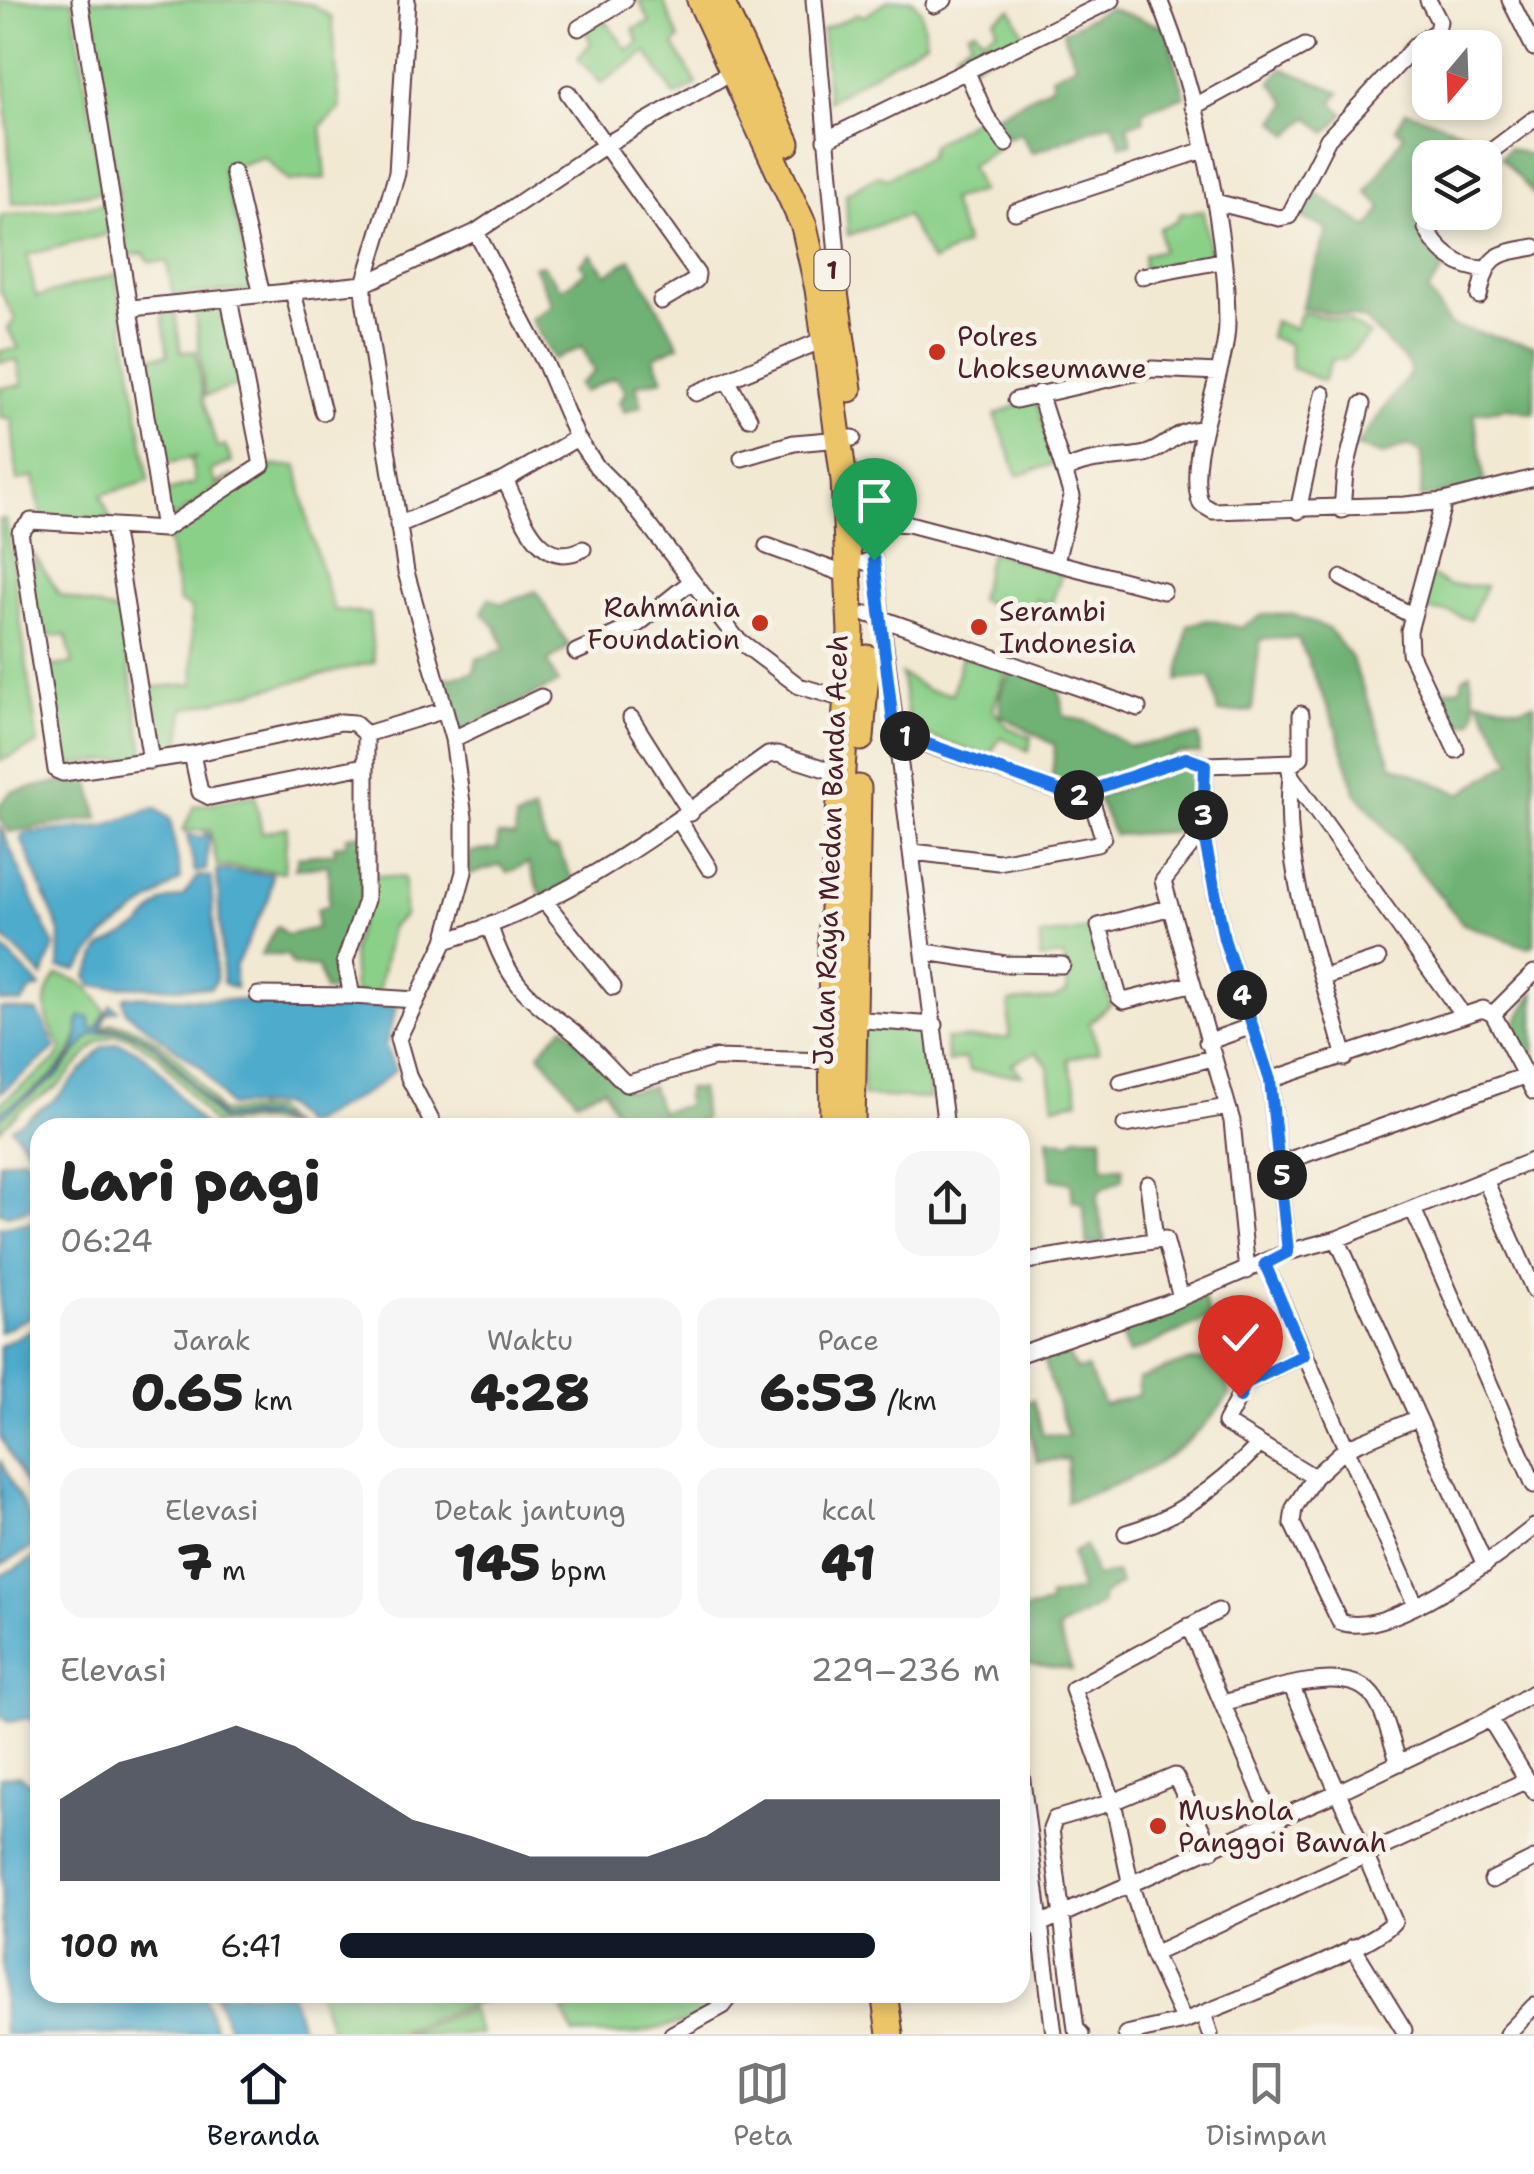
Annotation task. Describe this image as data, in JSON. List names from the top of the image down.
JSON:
{
  "streets": {
    "highway": ["1", "Jalan Raya Medan Banda Aceh"]
  },
  "places": [
    "Polres Lhokseumawe",
    "Rahmania Foundation",
    "Serambi Indonesia",
    "Mushola Panggoi Bawah"
  ],
  "north": "bottom",
  "page": {
    "pins": [
      "1",
      "2",
      "3",
      "4",
      "5"
    ],
    "heading": ["Lari pagi", "06:24"],
    "stats": [
      ["Jarak", "0.65 km"],
      ["Waktu", "4:28"],
      ["Pace", "6:53 /km"],
      ["Elevasi", "7 m"],
      ["Detak jantung", "145 bpm"],
      ["kcal", "41"]
    ],
    "chart": ["Elevasi", "229–236 m"],
    "list": [
      {
        "name": "100 m",
        "note": "6:41"
      }
    ],
    "tabs": ["Beranda", "Peta", "Disimpan"]
  }
}
